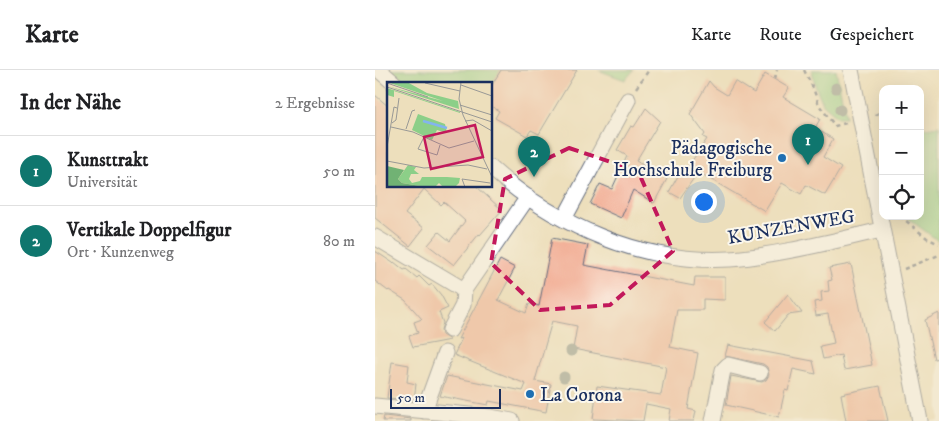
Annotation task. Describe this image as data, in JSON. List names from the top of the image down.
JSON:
{
  "streets": {
    "street": ["KUNZENWEG"]
  },
  "places": ["Pädagogische Hochschule Freiburg", "La Corona"],
  "scale_bar": "50 m",
  "page": {
    "header": "Karte",
    "nav": ["Karte", "Route", "Gespeichert"],
    "heading": ["In der Nähe", "2 Ergebnisse"],
    "map_buttons": ["+", "−"],
    "pins": ["1", "2"],
    "list": [
      {
        "mark": "1",
        "name": "Kunsttrakt",
        "note": "Universität",
        "value": "50 m"
      },
      {
        "mark": "2",
        "name": "Vertikale Doppelfigur",
        "note": "Ort · Kunzenweg",
        "value": "80 m"
      }
    ],
    "scale": "50 m"
  }
}
